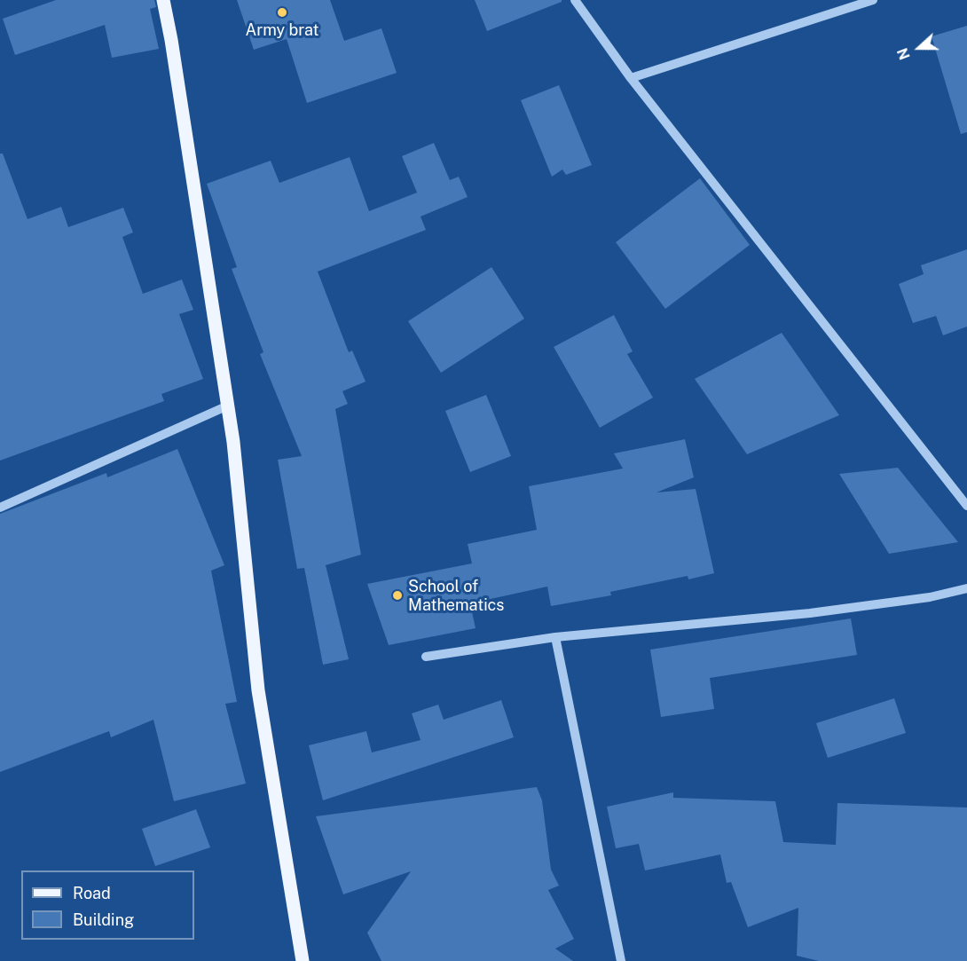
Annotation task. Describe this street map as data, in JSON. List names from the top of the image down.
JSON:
{
  "places": ["Army brat", "School of Mathematics"],
  "legend": ["Road", "Building"],
  "north": "left"
}
